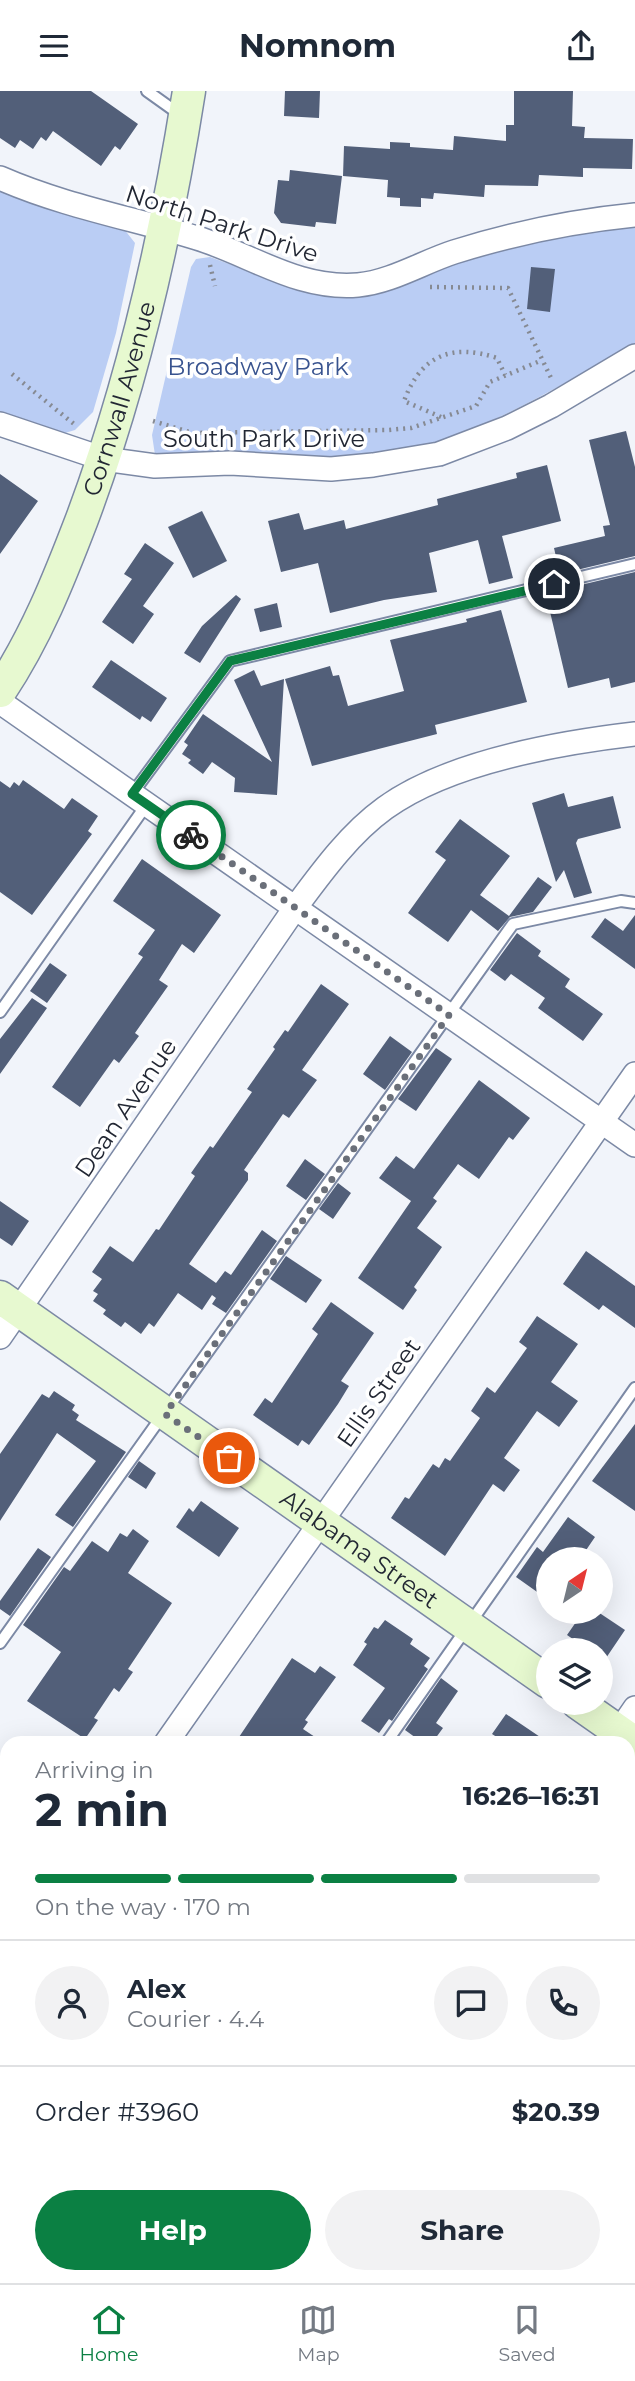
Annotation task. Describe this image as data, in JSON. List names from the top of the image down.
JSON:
{
  "streets": {
    "main road": ["Cornwall Avenue", "Alabama Street"],
    "street": [
      "North Park Drive",
      "South Park Drive",
      "Dean Avenue",
      "Ellis Street"
    ]
  },
  "crossings": [
    ["North Park Drive", "Cornwall Avenue"],
    ["Cornwall Avenue", "South Park Drive"],
    ["Dean Avenue", "Alabama Street"],
    ["Ellis Street", "Alabama Street"]
  ],
  "parks": ["Broadway Park"],
  "north": "top right",
  "page": {
    "header": "Nomnom",
    "heading": ["2 min", "Arriving in", "16:26–16:31"],
    "panel": [
      "Alex",
      "Courier · 4.4",
      "Order #3960",
      "$20.39"
    ],
    "bar": "On the way · 170 m",
    "buttons": ["Help", "Share"],
    "tabs": ["Home", "Map", "Saved"]
  }
}
